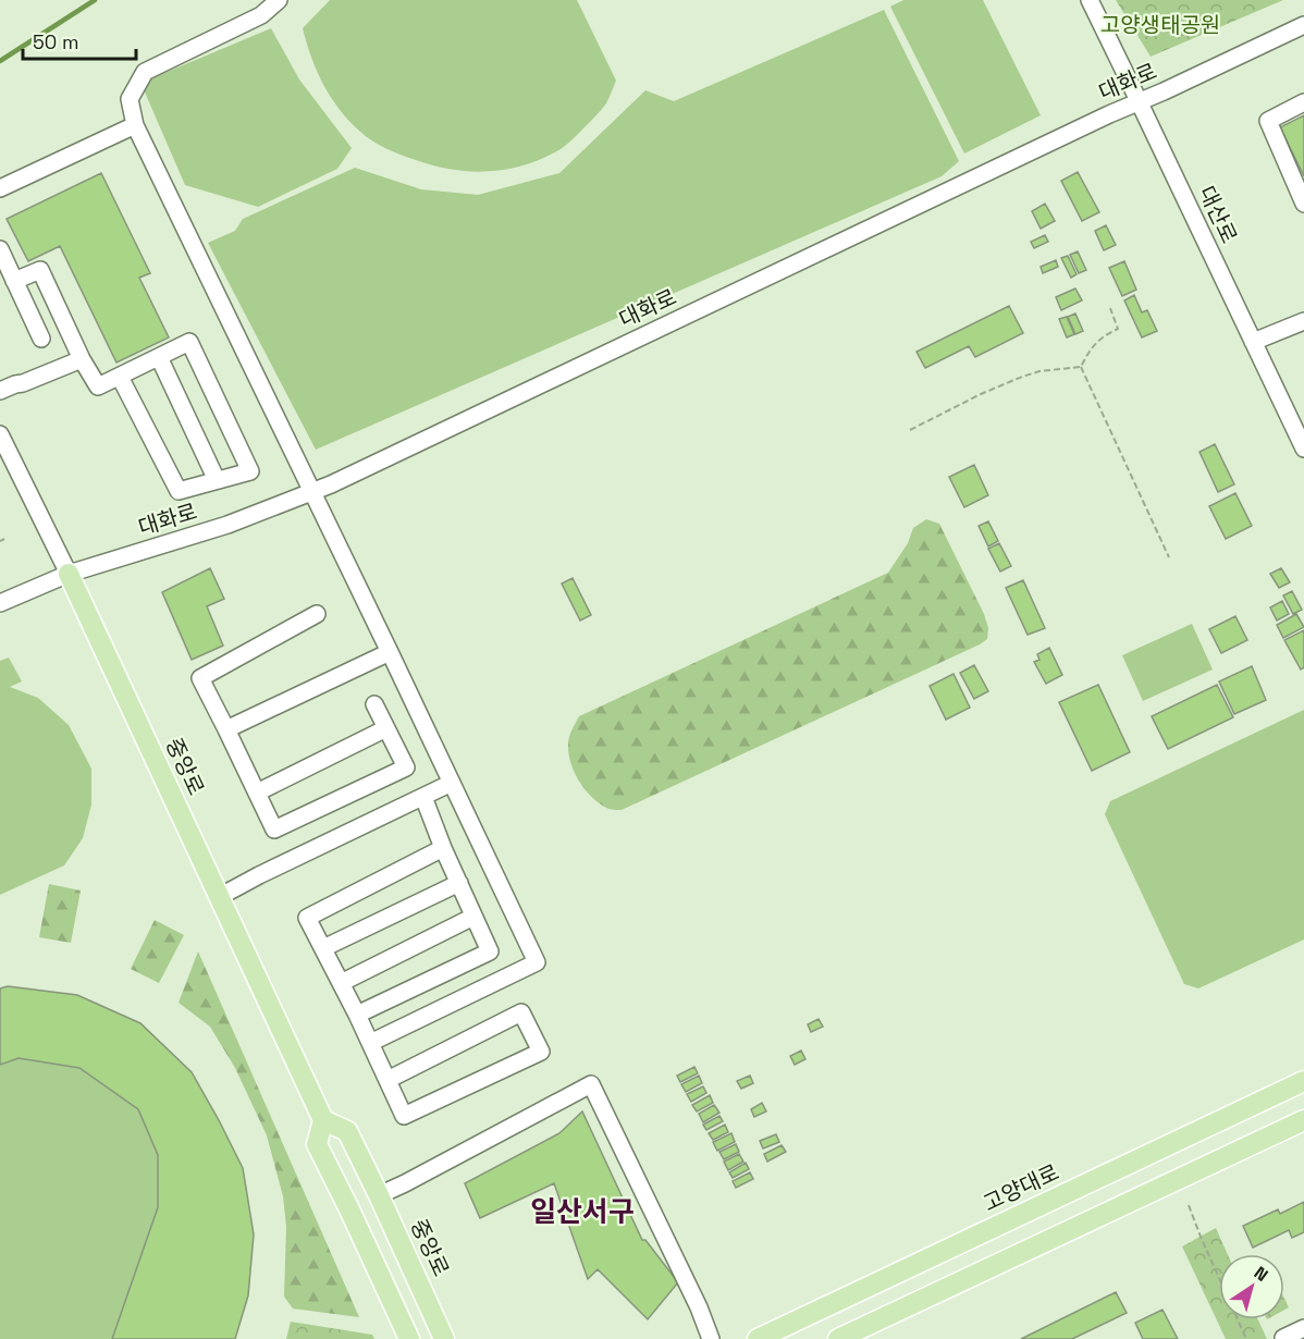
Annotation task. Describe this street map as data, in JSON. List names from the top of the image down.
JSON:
{
  "streets": {
    "main road": ["중앙로", "고양대로"],
    "street": ["대화로", "대산로"]
  },
  "crossings": [
    ["대화로", "대산로"],
    ["대화로", "중앙로"]
  ],
  "districts": ["일산서구"],
  "parks": ["고양생태공원"],
  "scale_bar": "50 m",
  "north": "top right"
}
